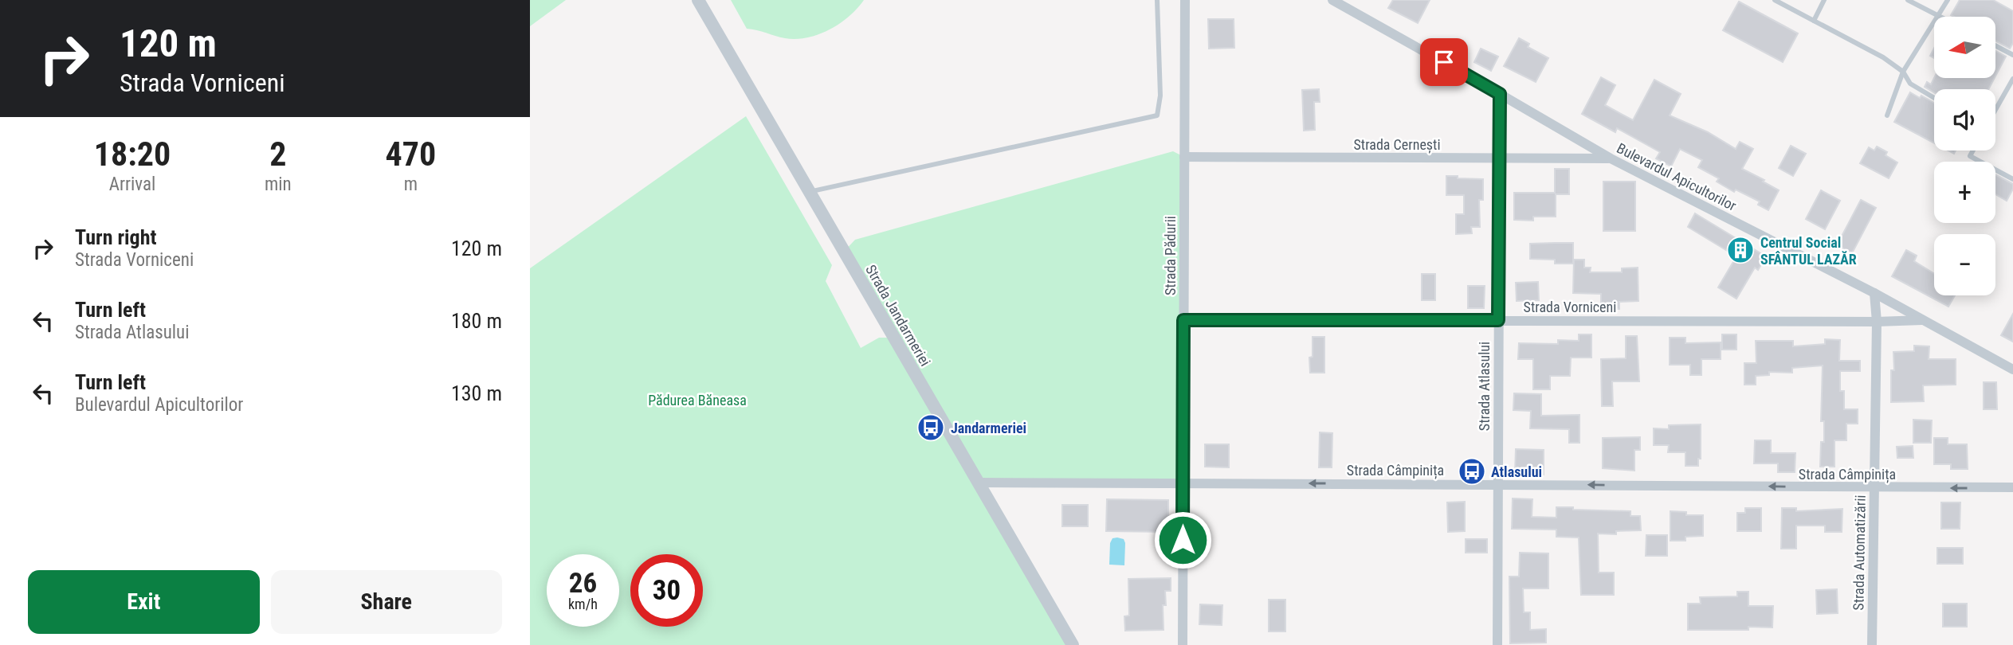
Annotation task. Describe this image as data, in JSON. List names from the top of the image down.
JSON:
{
  "streets": {
    "street": [
      "Strada Cernești",
      "Bulevardul Apicultorilor",
      "Strada Pădurii",
      "Strada Vorniceni",
      "Strada Jandarmeriei",
      "Strada Atlasului",
      "Strada Câmpinița",
      "Strada Automatizării"
    ]
  },
  "crossings": [
    ["Strada Cernești", "Bulevardul Apicultorilor"],
    ["Strada Cernești", "Strada Pădurii"],
    ["Strada Cernești", "Strada Atlasului"],
    ["Bulevardul Apicultorilor", "Strada Vorniceni"],
    ["Bulevardul Apicultorilor", "Strada Atlasului"],
    ["Bulevardul Apicultorilor", "Strada Automatizării"],
    ["Strada Pădurii", "Strada Vorniceni"],
    ["Strada Pădurii", "Strada Câmpinița"],
    ["Strada Vorniceni", "Strada Atlasului"],
    ["Strada Vorniceni", "Strada Automatizării"],
    ["Strada Jandarmeriei", "Strada Câmpinița"],
    ["Strada Atlasului", "Strada Câmpinița"],
    ["Strada Câmpinița", "Strada Automatizării"]
  ],
  "one_way": ["Strada Câmpinița"],
  "parks": ["Pădurea Băneasa"],
  "places": {
    "building": ["Centrul Social SFÂNTUL LAZĂR"],
    "bus stop": ["Jandarmeriei", "Atlasului"]
  },
  "north": "left",
  "page": {
    "turn": ["120 m", "Strada Vorniceni"],
    "map_buttons": ["+", "−"],
    "eta": [
      "18:20",
      "Arrival",
      "2",
      "min",
      "470",
      "m"
    ],
    "list": [
      {
        "name": "Turn right",
        "note": "Strada Vorniceni",
        "value": "120 m"
      },
      {
        "name": "Turn left",
        "note": "Strada Atlasului",
        "value": "180 m"
      },
      {
        "name": "Turn left",
        "note": "Bulevardul Apicultorilor",
        "value": "130 m"
      }
    ],
    "speed": "26 km/h",
    "limit": "30",
    "buttons": ["Exit", "Share"]
  }
}
